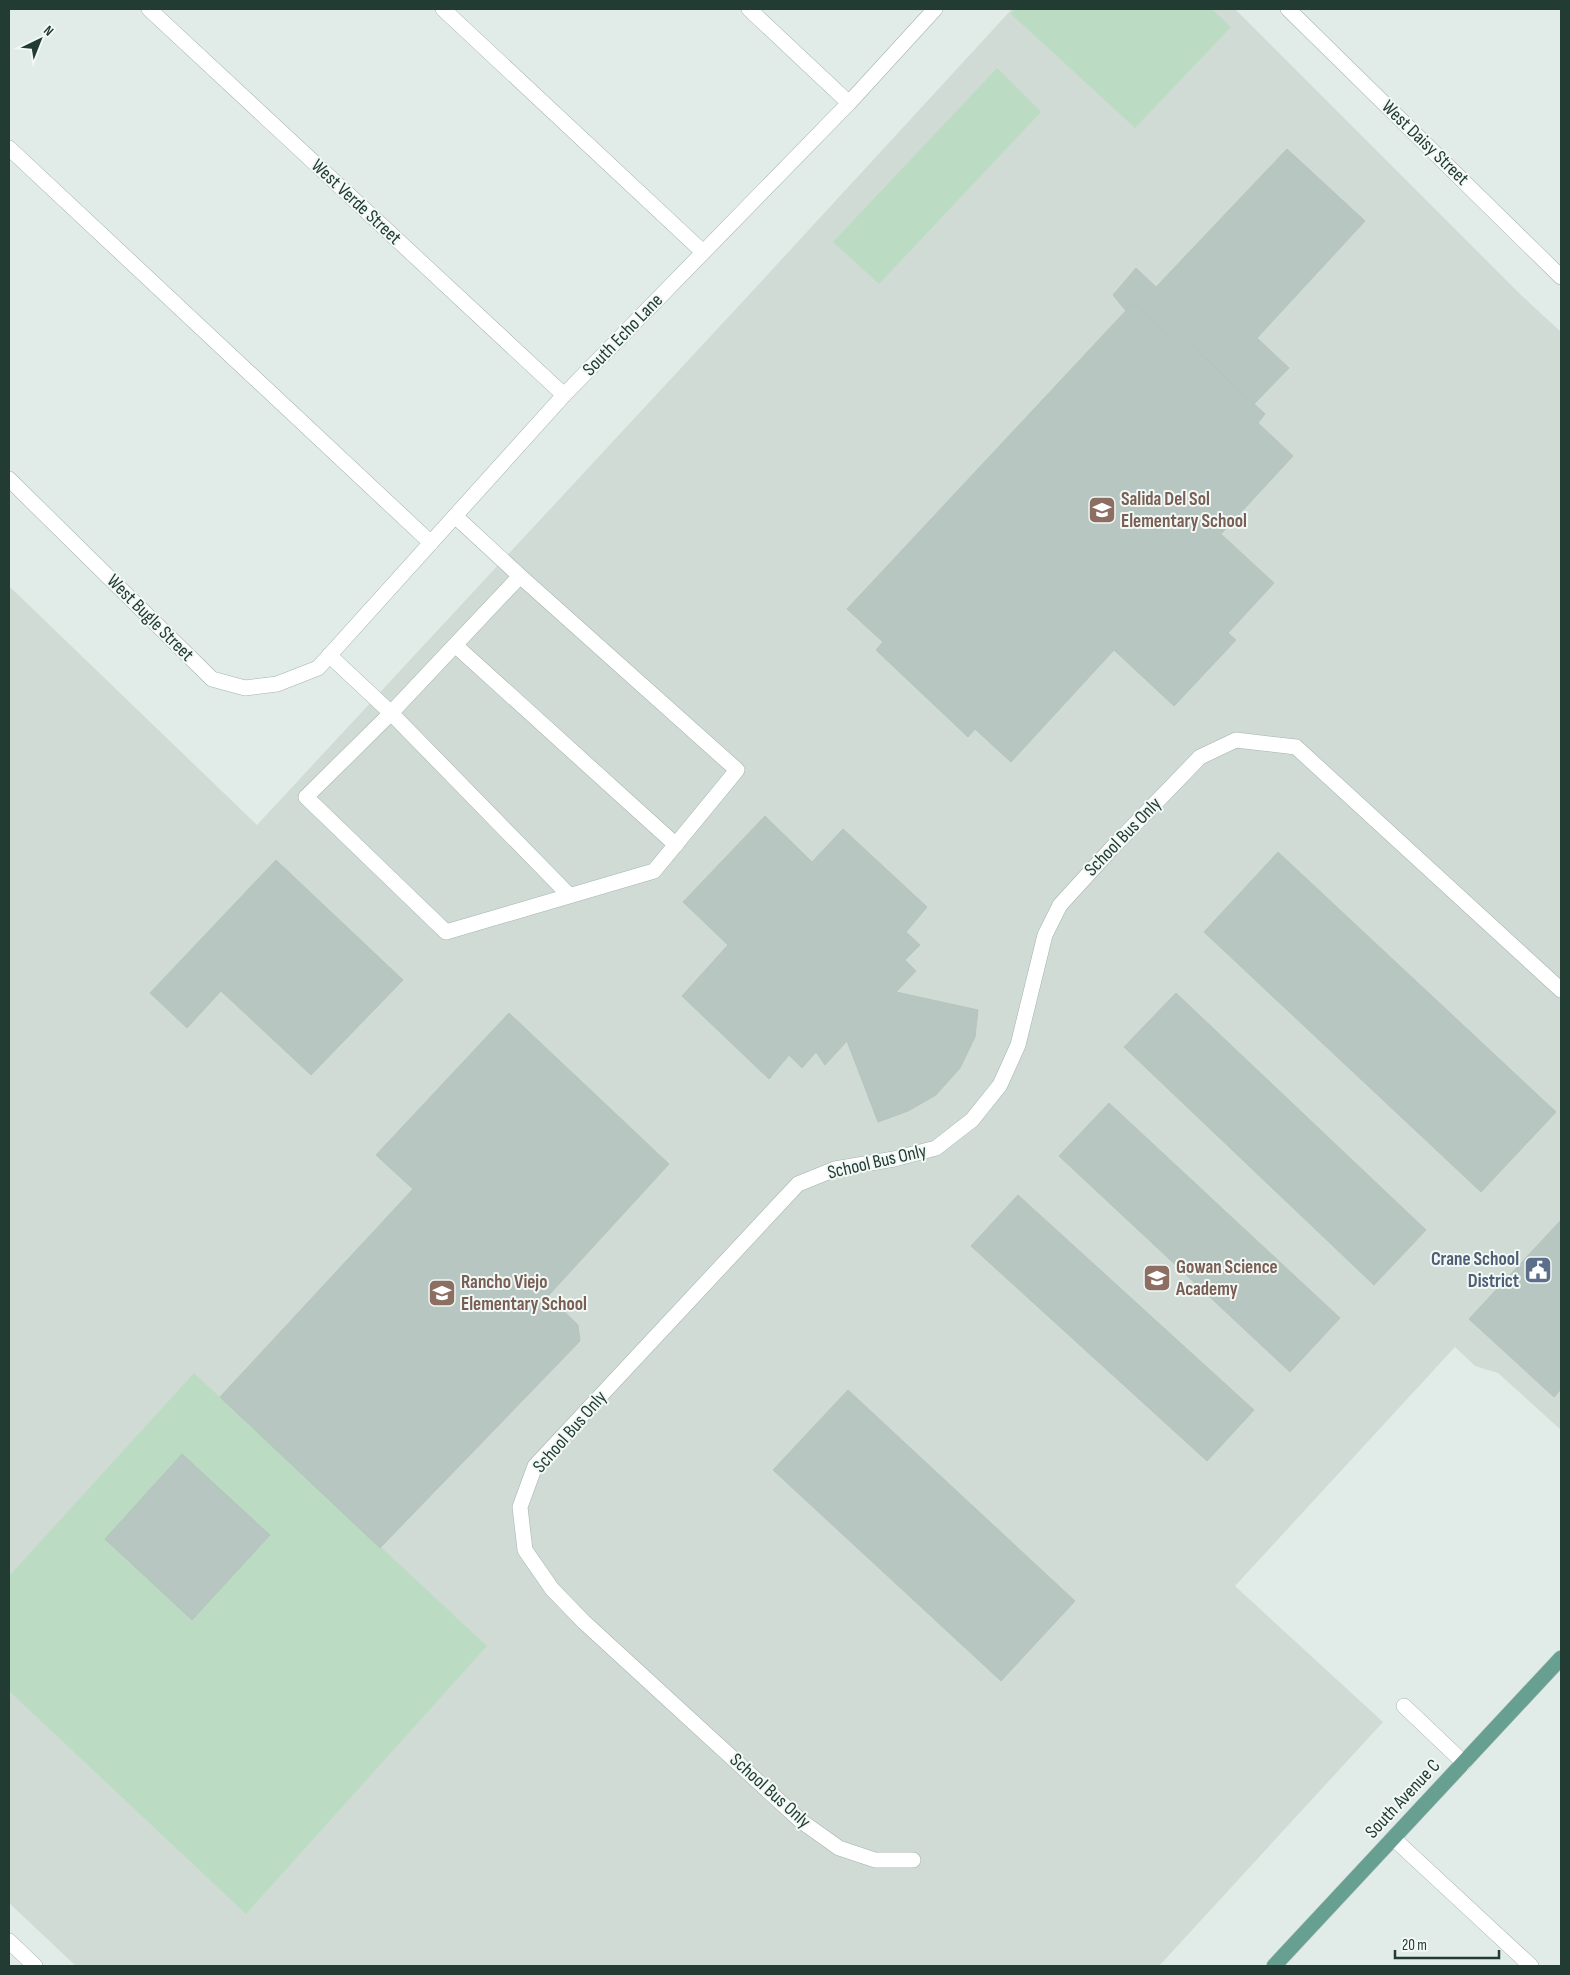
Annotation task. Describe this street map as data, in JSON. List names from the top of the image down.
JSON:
{
  "streets": {
    "main road": ["South Avenue C"],
    "street": [
      "West Daisy Street",
      "West Verde Street",
      "South Echo Lane",
      "West Bugle Street",
      "School Bus Only"
    ]
  },
  "crossings": [
    ["West Verde Street", "South Echo Lane"],
    ["South Echo Lane", "West Bugle Street"]
  ],
  "places": {
    "school or university": ["Salida Del Sol Elementary School", "Gowan Science Academy", "Rancho Viejo Elementary School"],
    "public building": ["Crane School District"]
  },
  "scale_bar": "20 m",
  "north": "top right"
}
